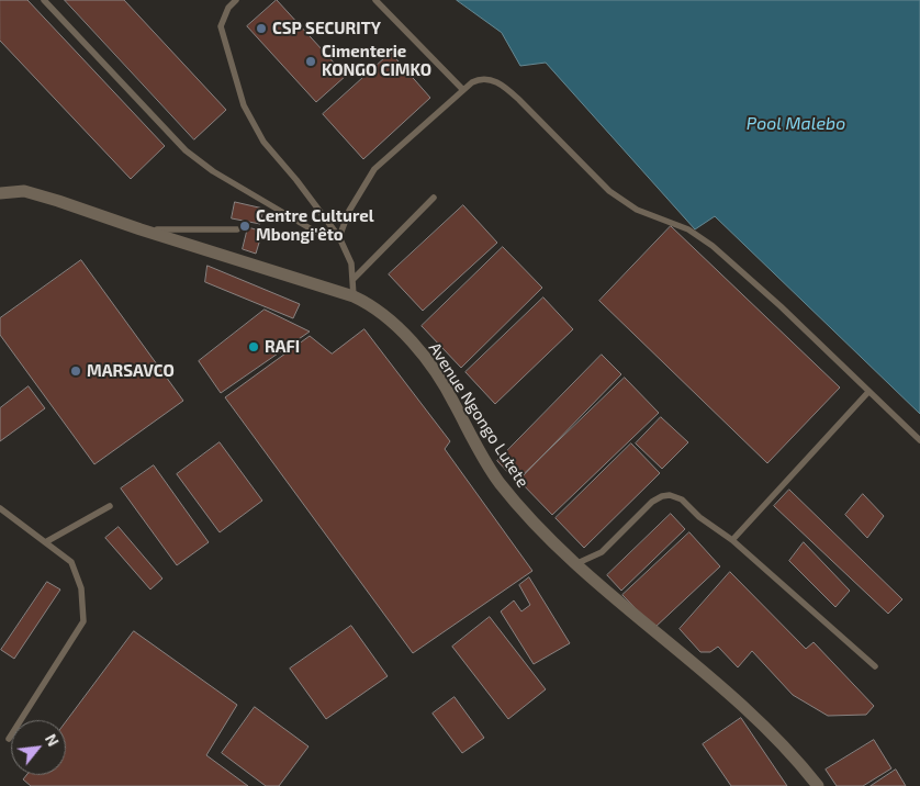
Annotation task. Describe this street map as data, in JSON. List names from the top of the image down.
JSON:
{
  "streets": {
    "street": ["Avenue Ngongo Lutete"]
  },
  "water": ["Pool Malebo"],
  "places": [
    "CSP SECURITY",
    "Cimenterie KONGO CIMKO",
    "Centre Culturel Mbongi'êto",
    "RAFI",
    "MARSAVCO"
  ],
  "north": "top right"
}
